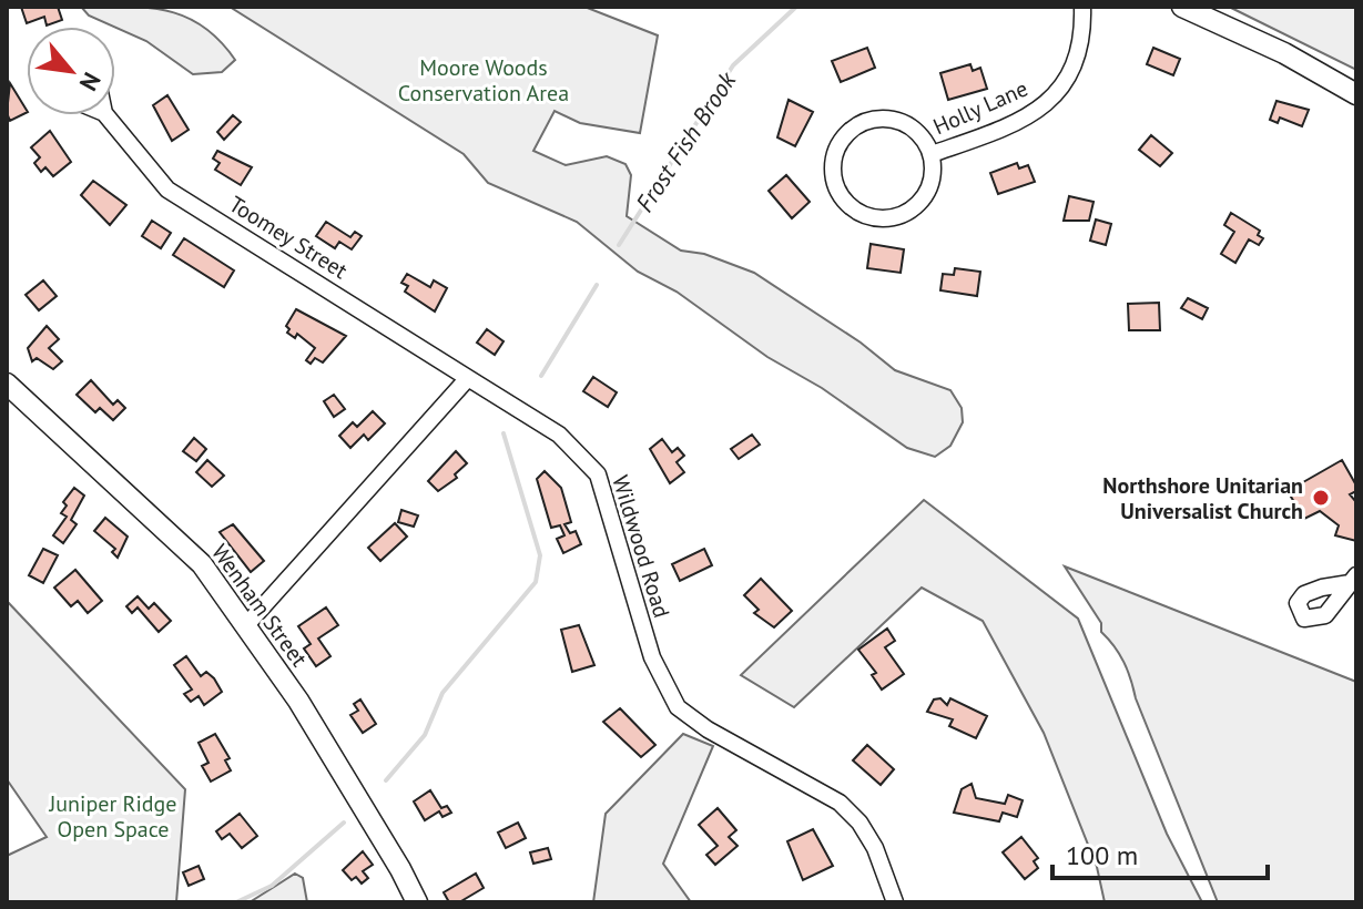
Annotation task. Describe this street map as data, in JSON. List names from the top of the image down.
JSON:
{
  "streets": {
    "main road": ["Wenham Street"],
    "street": ["Holly Lane", "Toomey Street", "Wildwood Road"]
  },
  "crossings": [
    ["Toomey Street", "Wildwood Road"]
  ],
  "water": ["Frost Fish Brook"],
  "parks": ["Moore Woods Conservation Area", "Juniper Ridge Open Space"],
  "places": ["Northshore Unitarian Universalist Church"],
  "scale_bar": "100 m",
  "north": "bottom right"
}
